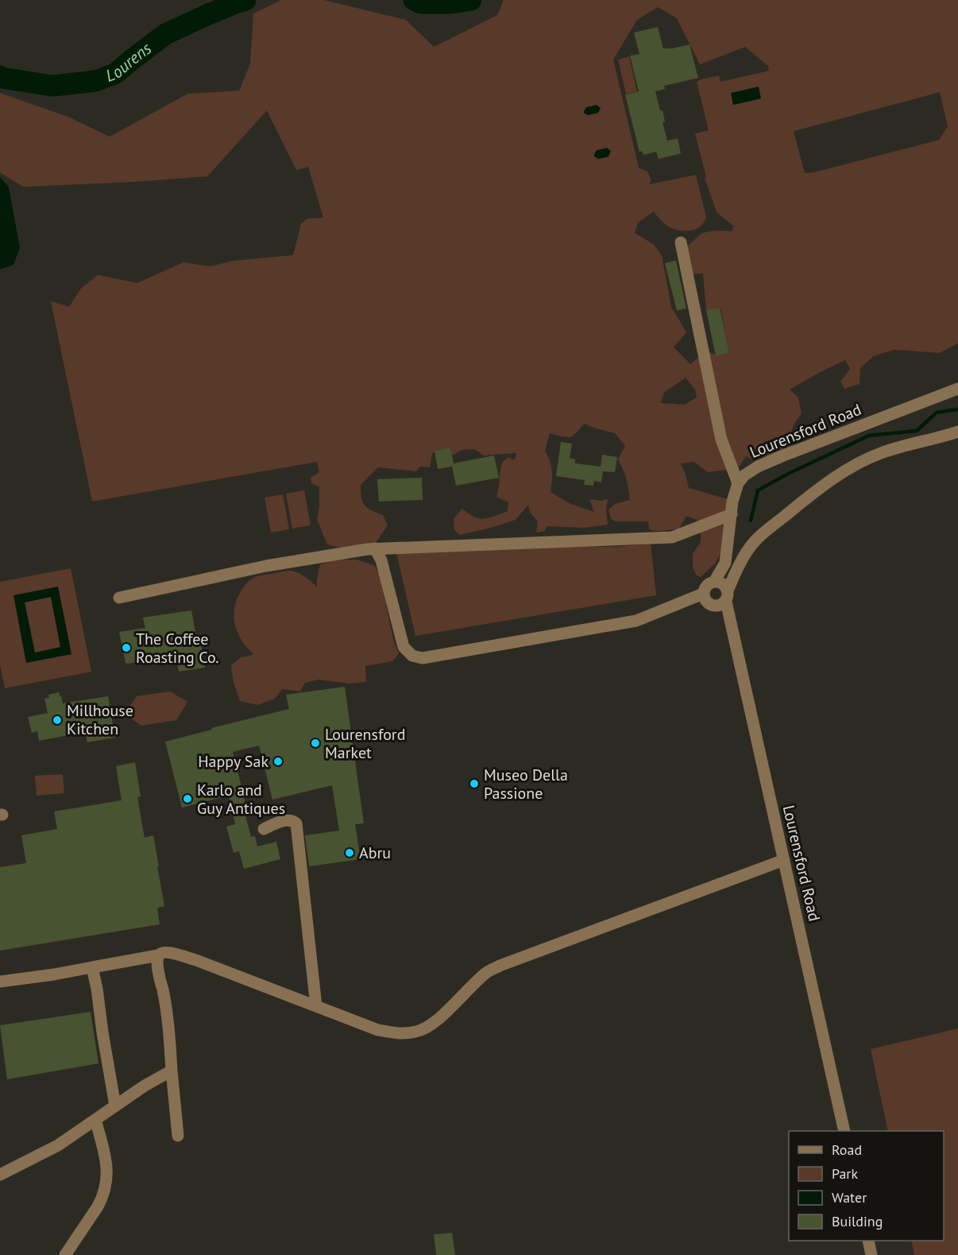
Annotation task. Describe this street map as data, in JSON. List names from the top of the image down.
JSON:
{
  "streets": {
    "street": ["Lourensford Road"]
  },
  "water": ["Lourens"],
  "places": [
    "The Coffee Roasting Co.",
    "Millhouse Kitchen",
    "Lourensford Market",
    "Happy Sak",
    "Museo Della Passione",
    "Karlo and Guy Antiques",
    "Abru"
  ],
  "legend": [
    "Road",
    "Park",
    "Water",
    "Building"
  ]
}
